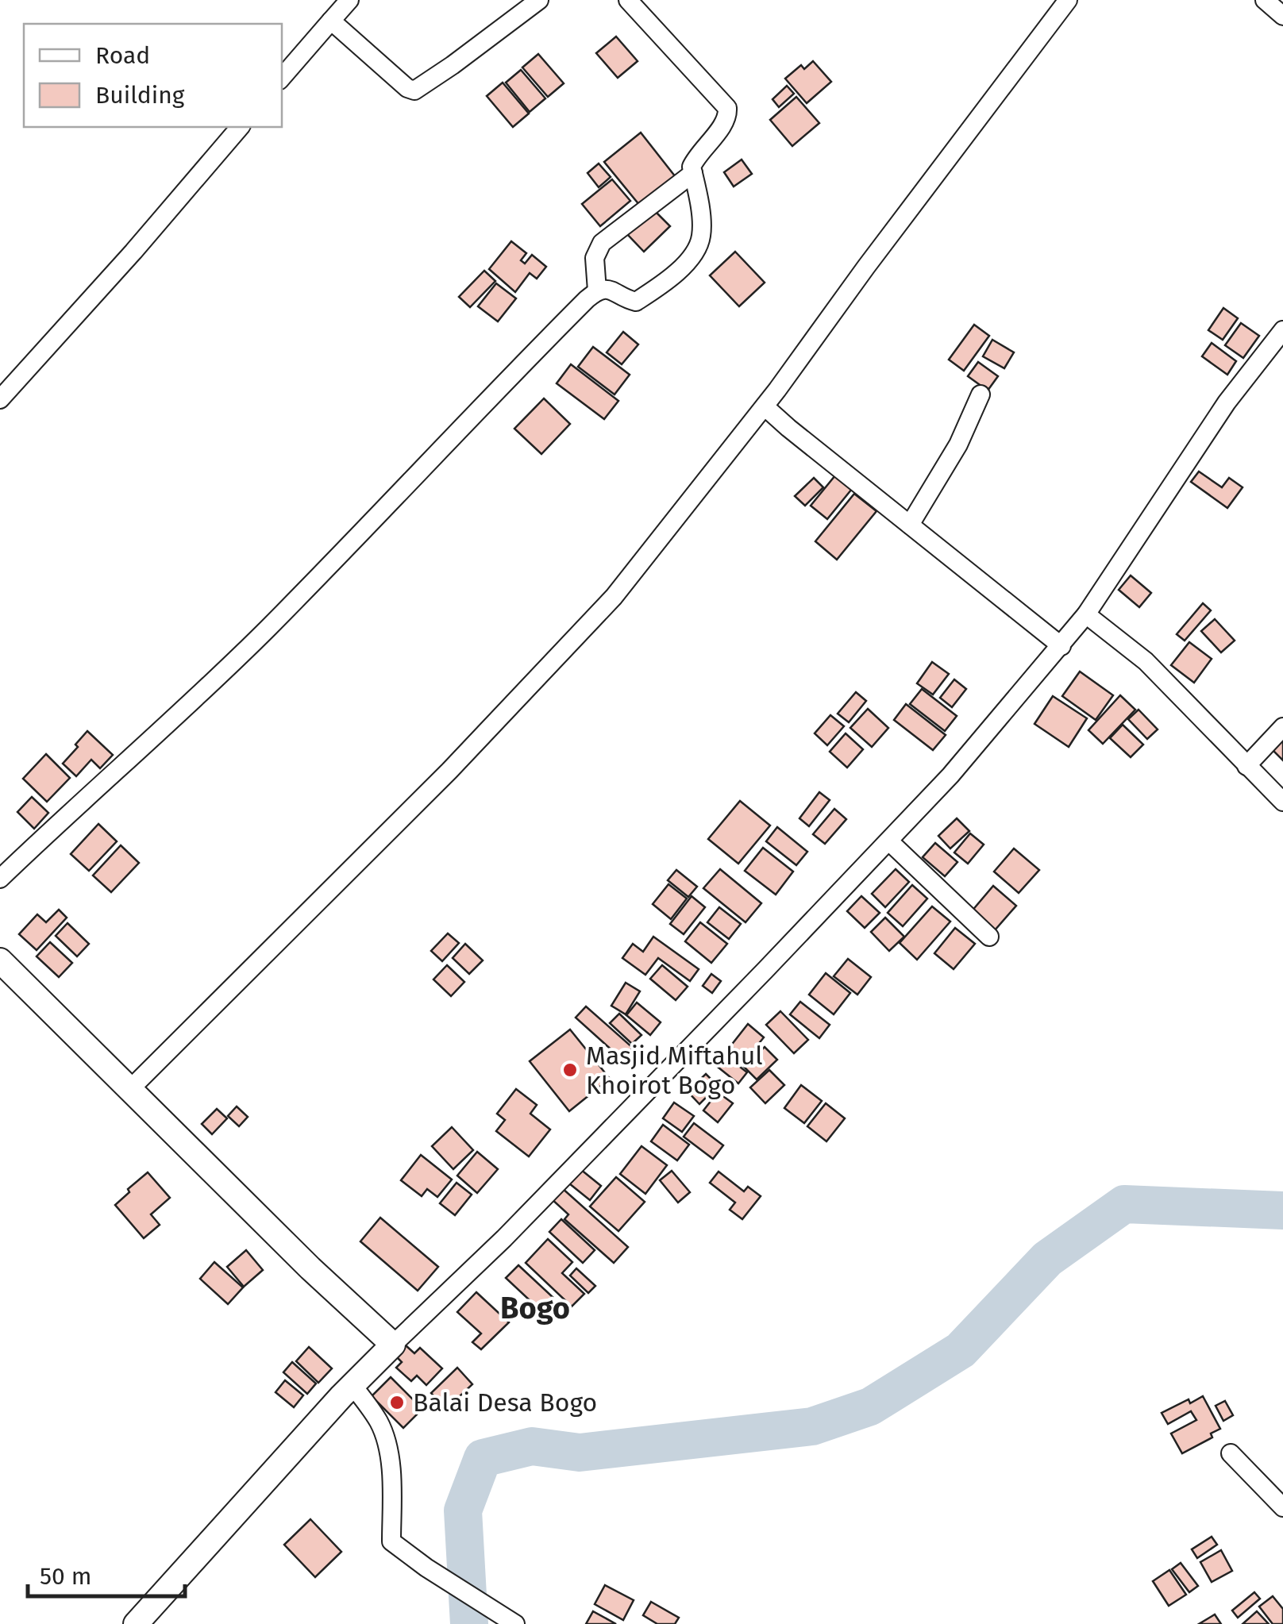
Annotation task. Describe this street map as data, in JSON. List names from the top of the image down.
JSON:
{
  "districts": ["Bogo"],
  "places": ["Masjid Miftahul Khoirot Bogo", "Balai Desa Bogo"],
  "legend": ["Road", "Building"],
  "scale_bar": "50 m"
}
